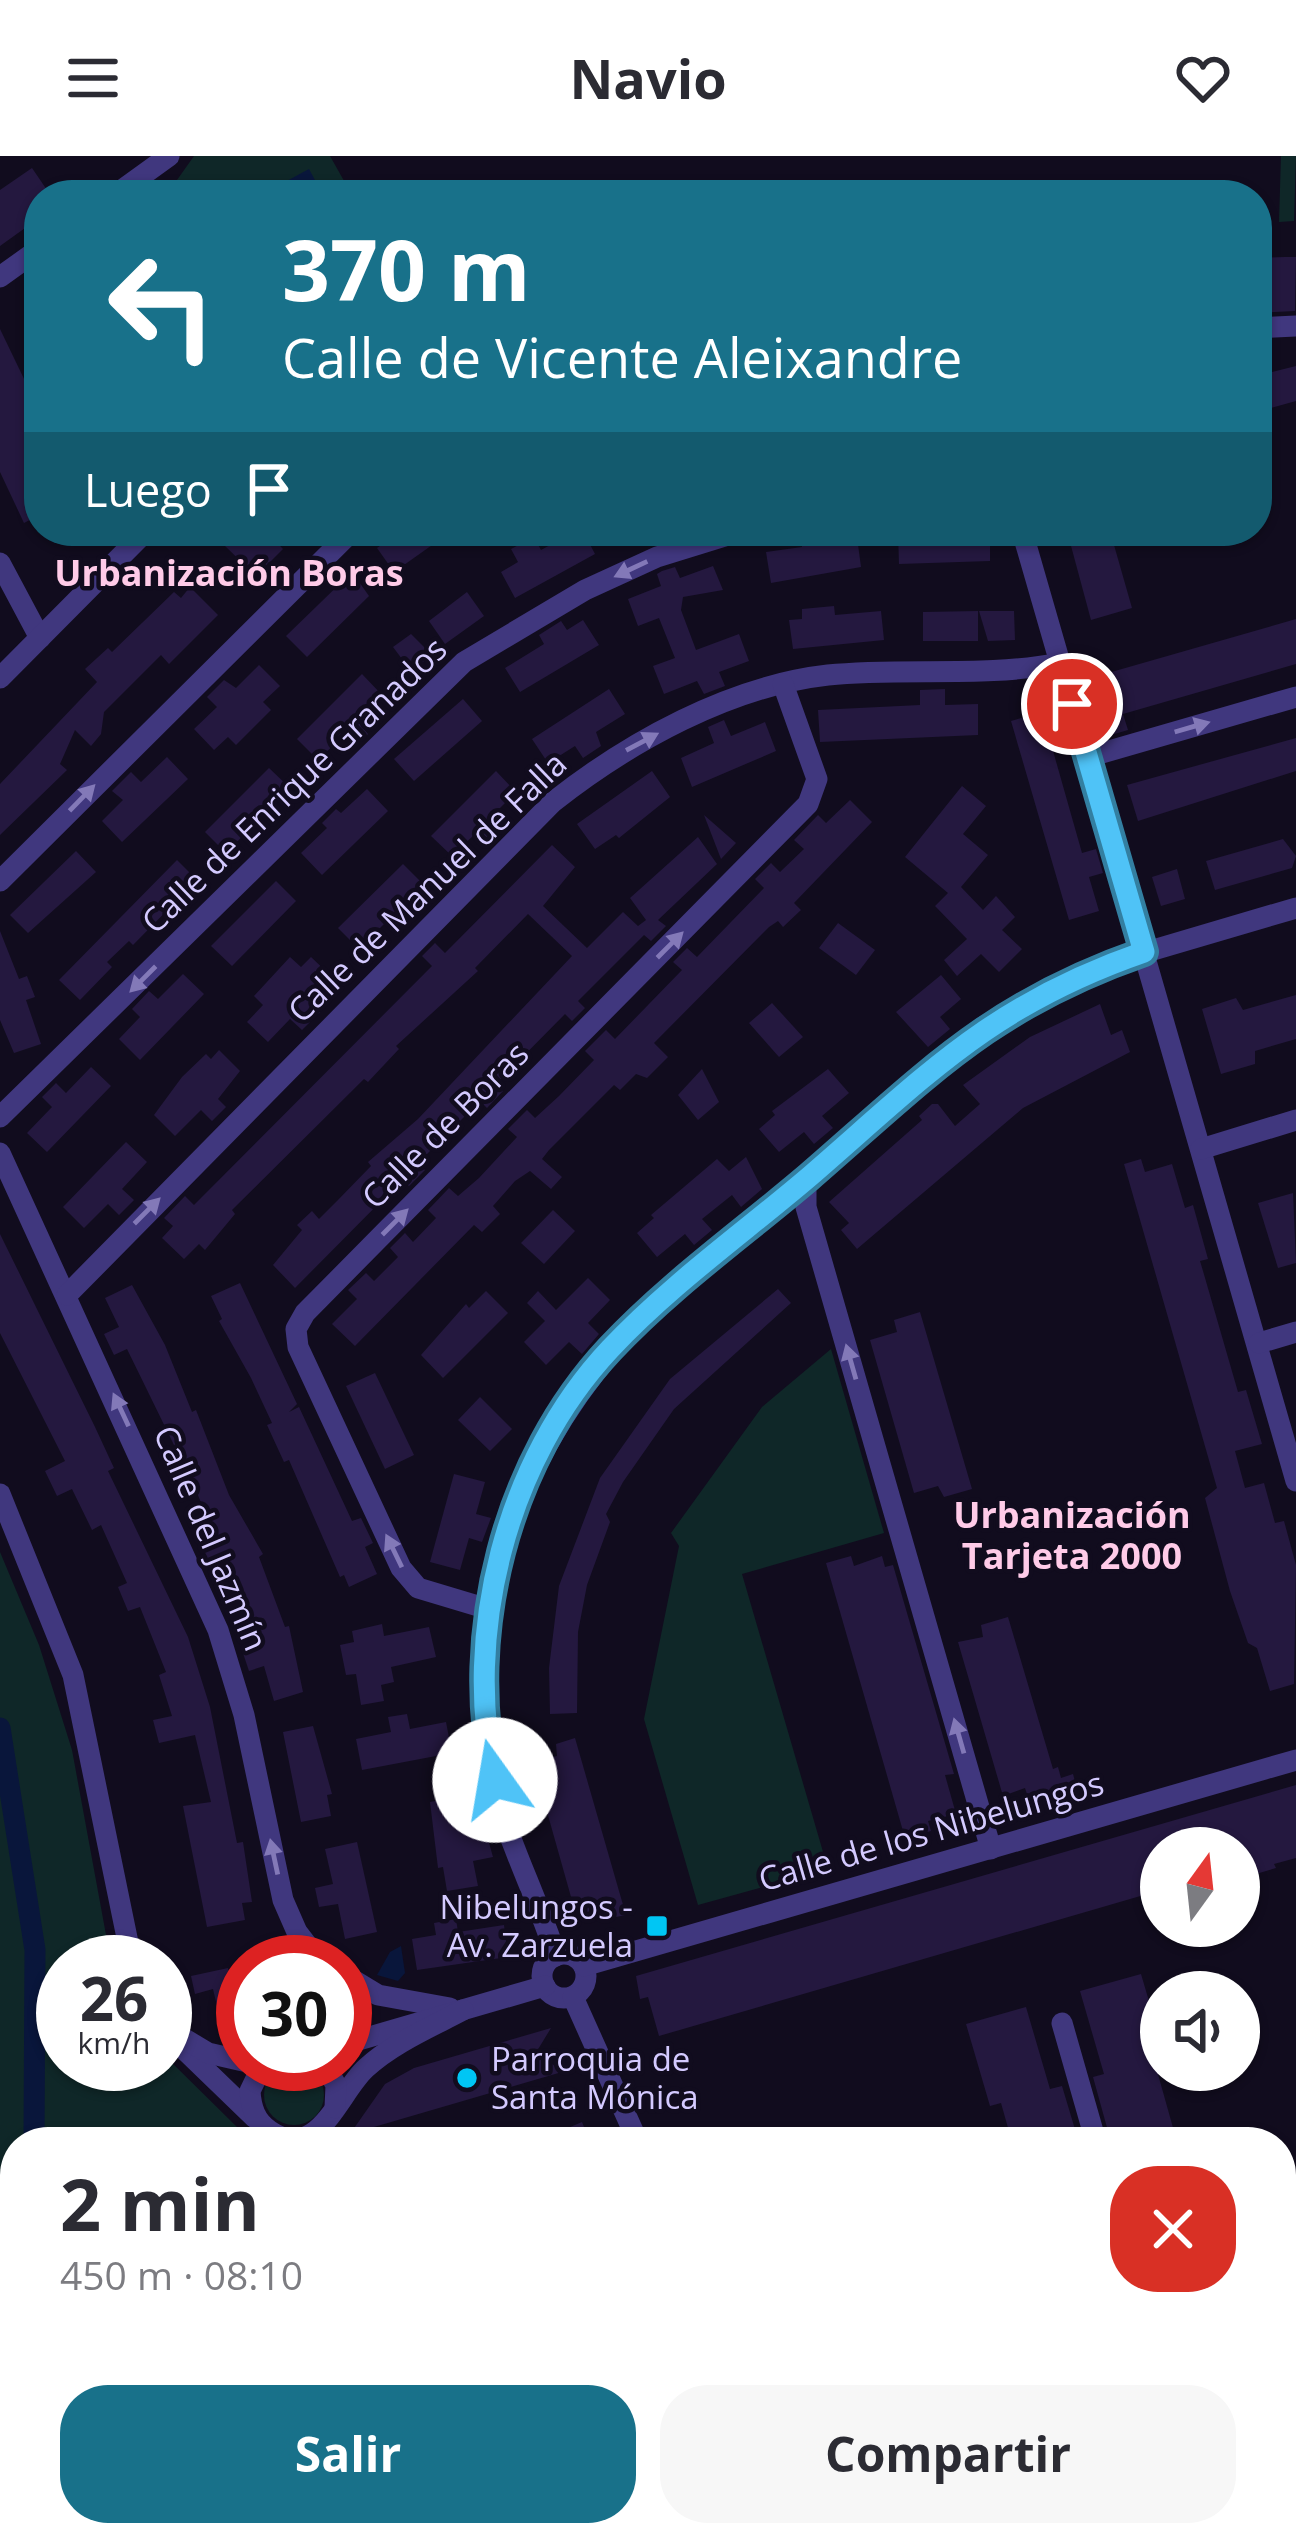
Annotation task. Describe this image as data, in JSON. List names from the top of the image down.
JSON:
{
  "streets": {
    "street": [
      "Calle de Enrique Granados",
      "Calle de Manuel de Falla",
      "Calle de Boras",
      "Calle del Jazmín",
      "Calle de los Nibelungos"
    ]
  },
  "crossings": [
    ["Calle de Manuel de Falla", "Calle de Boras"],
    ["Calle de Manuel de Falla", "Calle del Jazmín"]
  ],
  "one_way": ["Calle de Manuel de Falla"],
  "districts": ["Urbanización Boras", "Urbanización Tarjeta 2000"],
  "places": {
    "transit": ["Nibelungos - Av. Zarzuela"],
    "other": ["Parroquia de Santa Mónica"]
  },
  "north": "top",
  "page": {
    "header": "Navio",
    "turn": ["370 m", "Calle de Vicente Aleixandre"],
    "then": "Luego",
    "speed": "26 km/h",
    "limit": "30",
    "heading": ["2 min", "450 m · 08:10"],
    "buttons": ["Salir", "Compartir"]
  }
}
